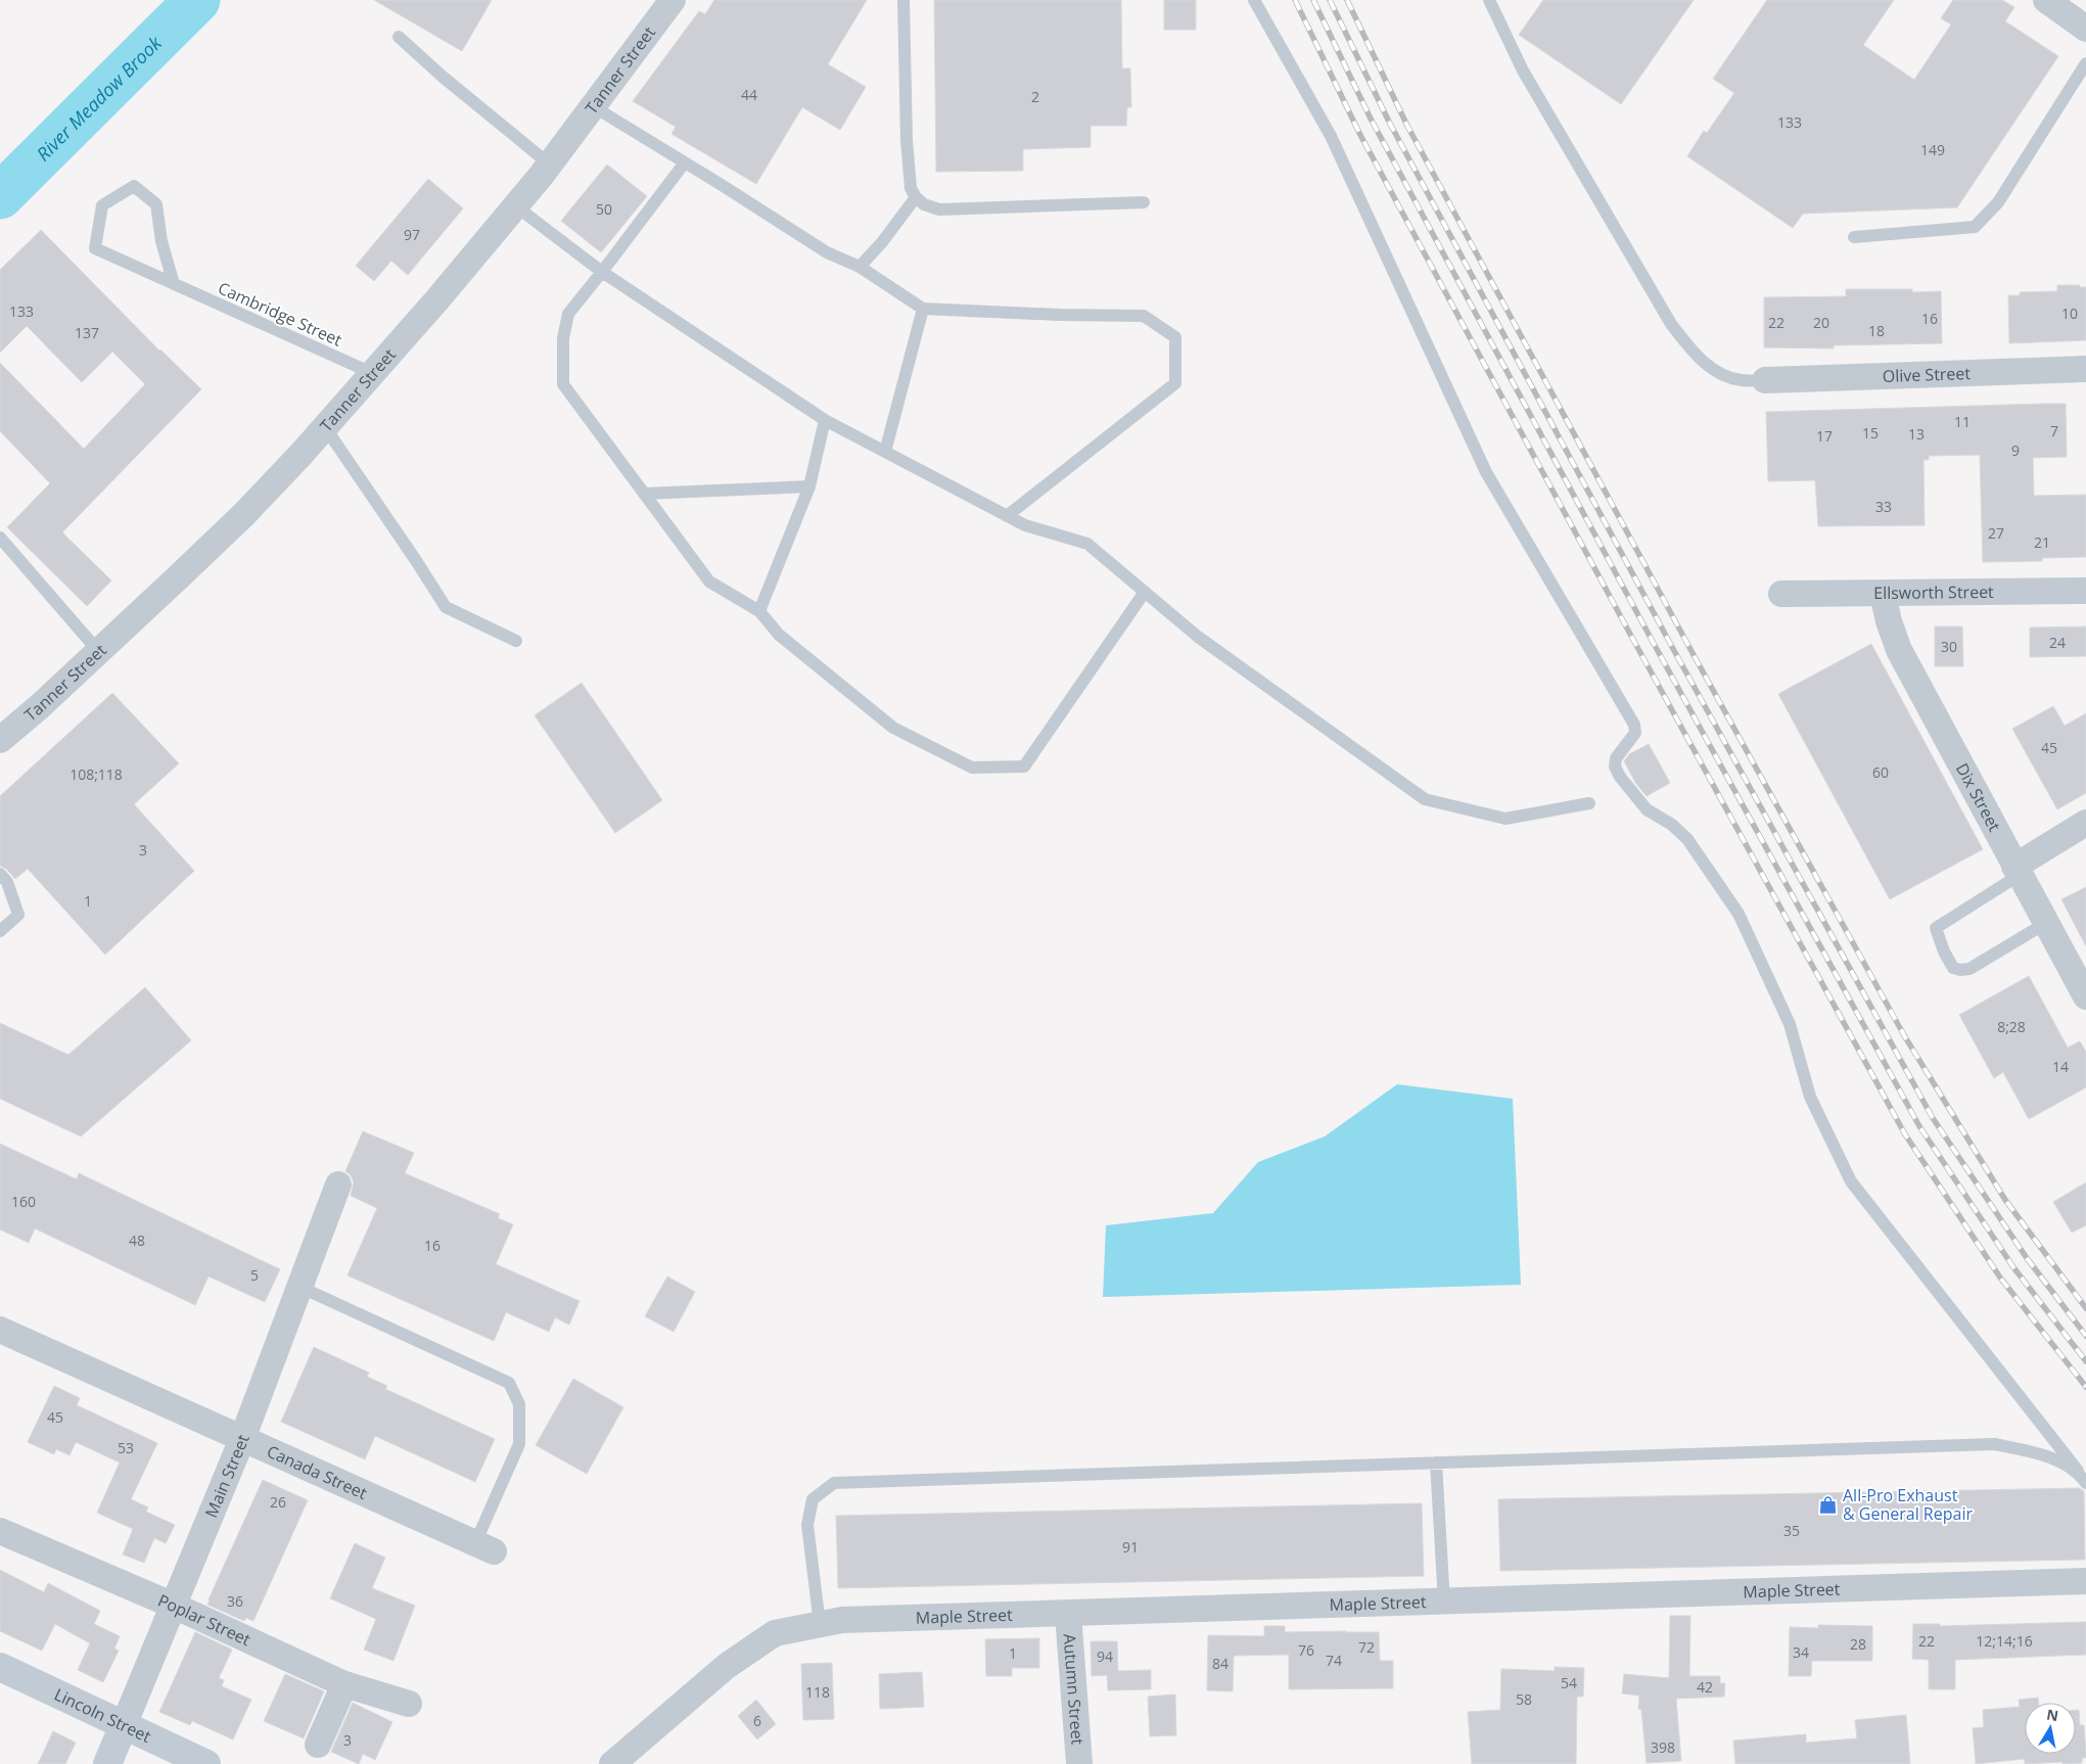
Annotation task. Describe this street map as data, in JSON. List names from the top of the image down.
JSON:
{
  "streets": {
    "street": [
      "Tanner Street",
      "Olive Street",
      "Ellsworth Street",
      "Dix Street",
      "Canada Street",
      "Main Street",
      "Maple Street",
      "Poplar Street",
      "Autumn Street",
      "Lincoln Street"
    ],
    "lane": ["Cambridge Street"]
  },
  "crossings": [
    ["Tanner Street", "Cambridge Street"],
    ["Ellsworth Street", "Dix Street"],
    ["Canada Street", "Main Street"],
    ["Main Street", "Poplar Street"],
    ["Main Street", "Lincoln Street"],
    ["Maple Street", "Autumn Street"]
  ],
  "water": ["River Meadow Brook"],
  "places": {
    "shop": ["All-Pro Exhaust & General Repair"]
  },
  "house_numbers": [
    "44",
    "2",
    "133",
    "149",
    "50",
    "97",
    "133",
    "10",
    "16",
    "22",
    "20",
    "18",
    "137",
    "11",
    "7",
    "15",
    "13",
    "17",
    "9",
    "33",
    "27",
    "21",
    "24",
    "30",
    "45",
    "60",
    "108;118",
    "3",
    "1",
    "8;28",
    "14",
    "160",
    "48",
    "16",
    "5",
    "45",
    "53",
    "26",
    "35",
    "91",
    "36",
    "22",
    "12;14;16",
    "28",
    "72",
    "76",
    "34",
    "1",
    "94",
    "74",
    "84",
    "54",
    "42",
    "118",
    "58",
    "6",
    "3",
    "398"
  ],
  "north": "top"
}
